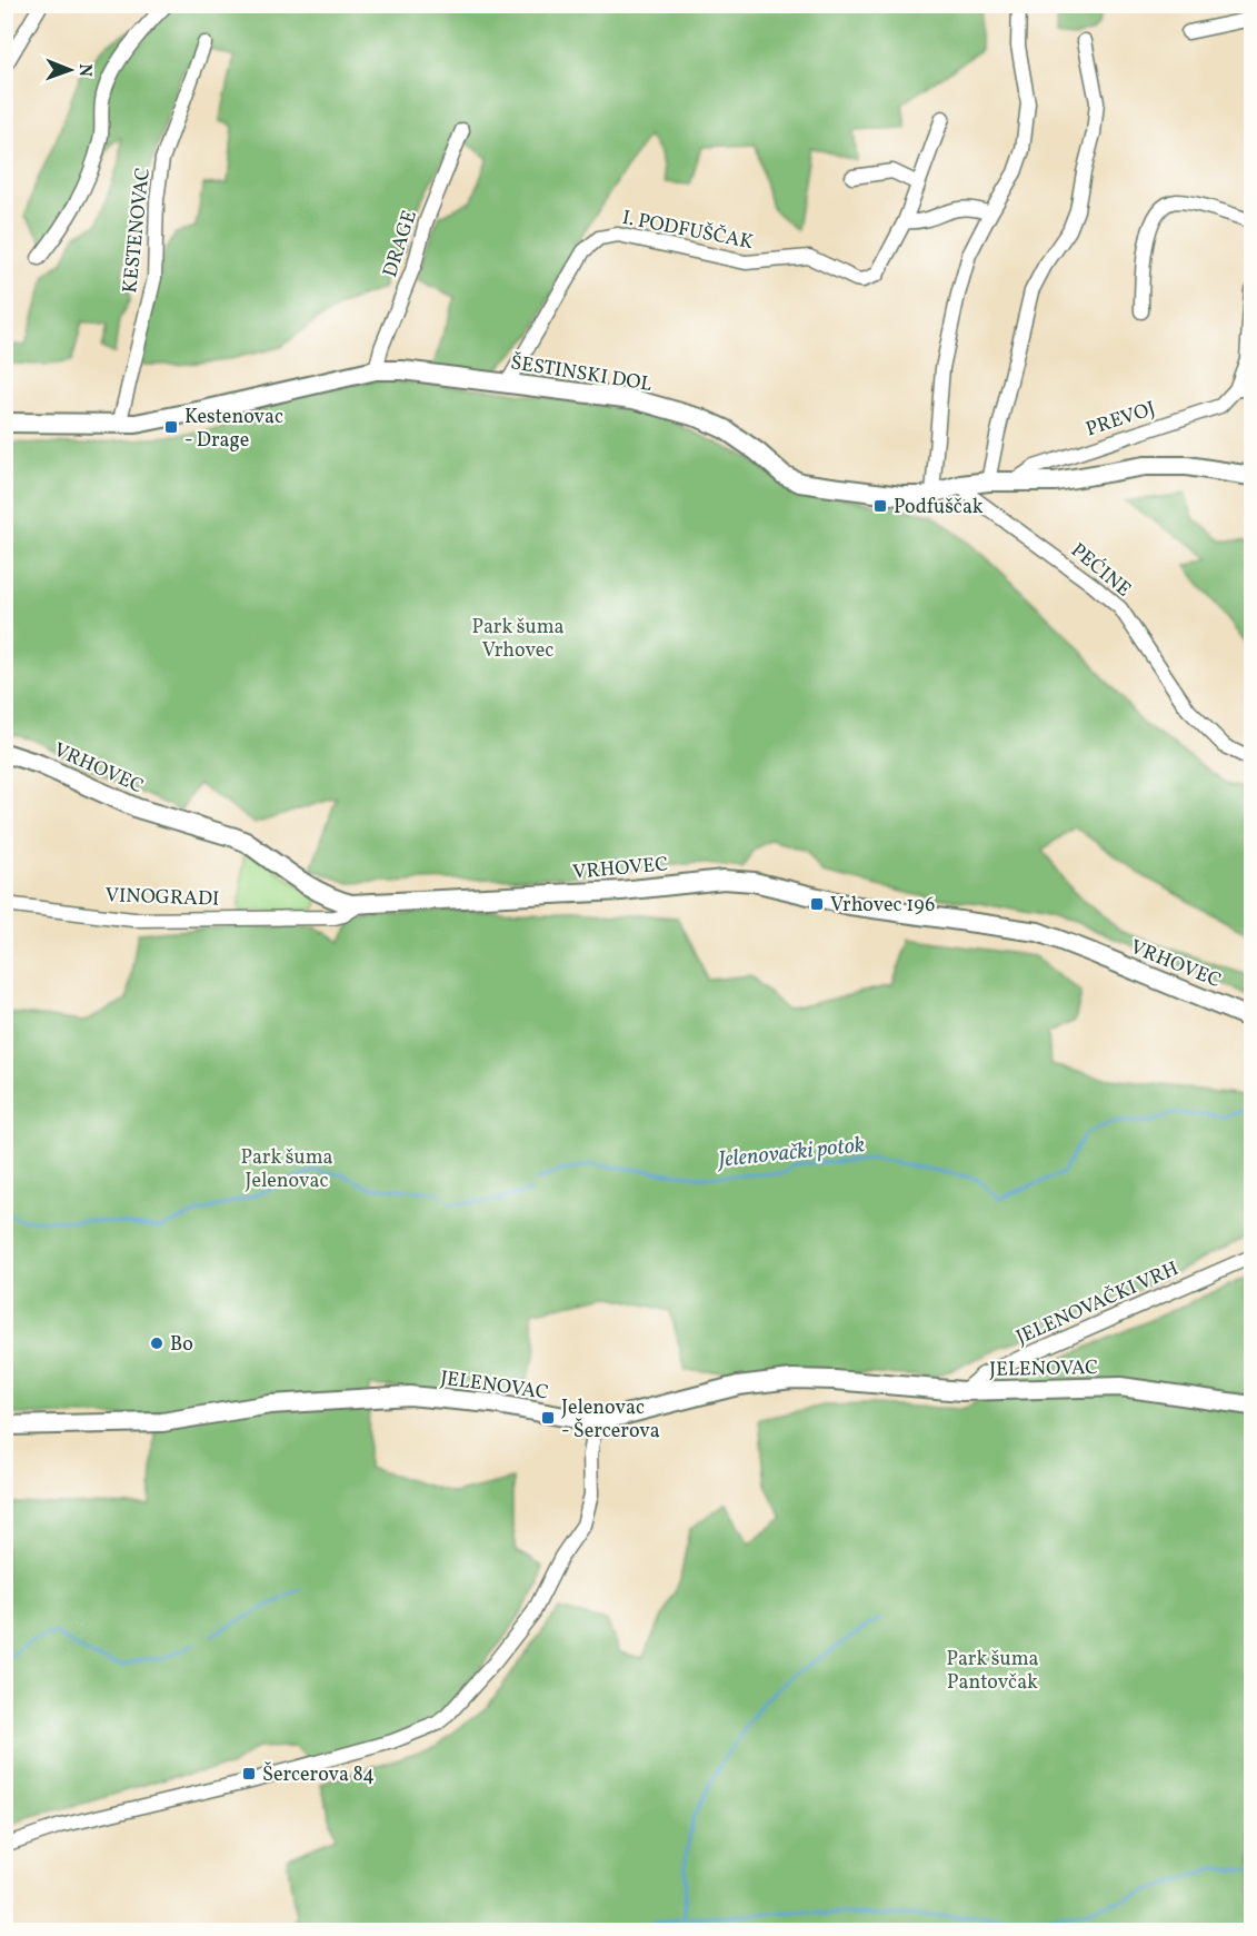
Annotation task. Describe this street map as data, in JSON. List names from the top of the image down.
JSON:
{
  "streets": {
    "street": [
      "I. PODFUŠČAK",
      "KESTENOVAC",
      "DRAGE",
      "ŠESTINSKI DOL",
      "PREVOJ",
      "PEĆINE",
      "VRHOVEC",
      "VINOGRADI",
      "JELENOVAČKI VRH",
      "JELENOVAC"
    ]
  },
  "crossings": [
    ["I. PODFUŠČAK", "ŠESTINSKI DOL"],
    ["KESTENOVAC", "ŠESTINSKI DOL"],
    ["DRAGE", "ŠESTINSKI DOL"],
    ["ŠESTINSKI DOL", "PREVOJ"],
    ["ŠESTINSKI DOL", "PEĆINE"],
    ["VRHOVEC", "VINOGRADI"],
    ["JELENOVAČKI VRH", "JELENOVAC"]
  ],
  "water": ["Jelenovački potok"],
  "parks": ["Park šuma Vrhovec", "Park šuma Jelenovac", "Park šuma Pantovčak"],
  "places": {
    "transit": [
      "Kestenovac - Drage",
      "Podfuščak",
      "Vrhovec 196",
      "Jelenovac - Šercerova",
      "Šercerova 84"
    ],
    "other": ["Bo"]
  },
  "north": "right"
}
